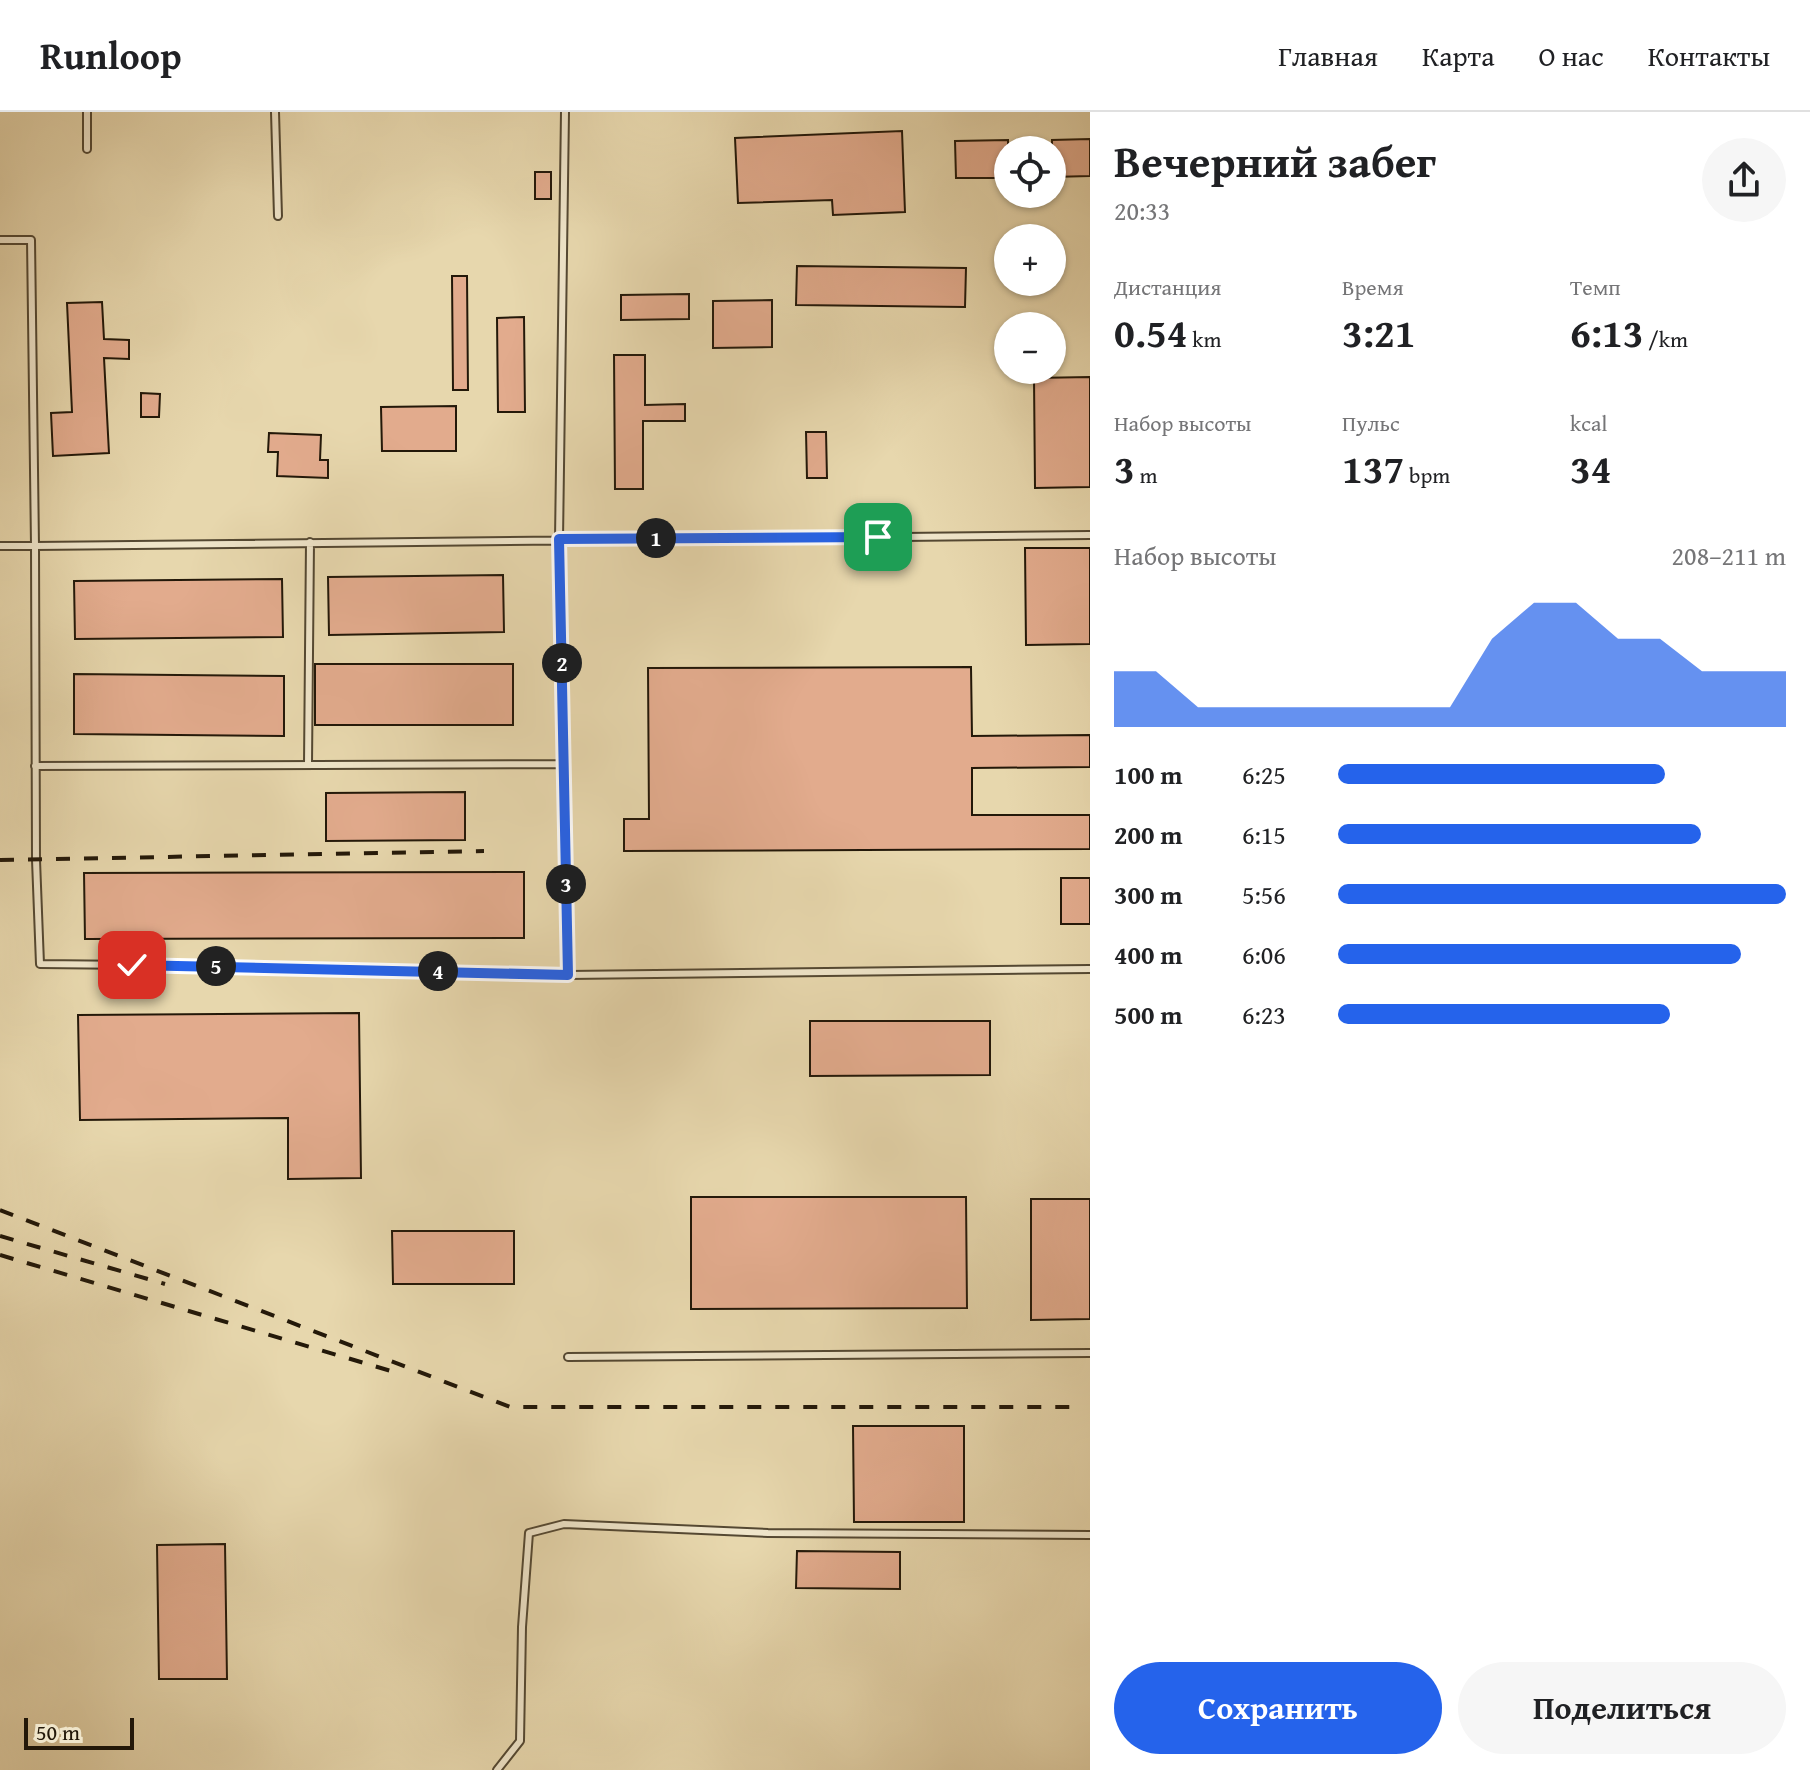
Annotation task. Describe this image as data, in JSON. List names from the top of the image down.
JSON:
{
  "scale_bar": "50 m",
  "page": {
    "header": "Runloop",
    "nav": [
      "Главная",
      "Карта",
      "О нас",
      "Контакты"
    ],
    "heading": ["Вечерний забег", "20:33"],
    "map_buttons": ["+", "−"],
    "stats": [
      ["Дистанция", "0.54 km"],
      ["Время", "3:21"],
      ["Темп", "6:13 /km"],
      ["Набор высоты", "3 m"],
      ["Пульс", "137 bpm"],
      ["kcal", "34"]
    ],
    "pins": [
      "1",
      "2",
      "3",
      "5",
      "4"
    ],
    "chart": ["Набор высоты", "208–211 m"],
    "list": [
      {
        "name": "100 m",
        "note": "6:25"
      },
      {
        "name": "200 m",
        "note": "6:15"
      },
      {
        "name": "300 m",
        "note": "5:56"
      },
      {
        "name": "400 m",
        "note": "6:06"
      },
      {
        "name": "500 m",
        "note": "6:23"
      }
    ],
    "buttons": ["Сохранить", "Поделиться"],
    "scale": "50 m"
  }
}
